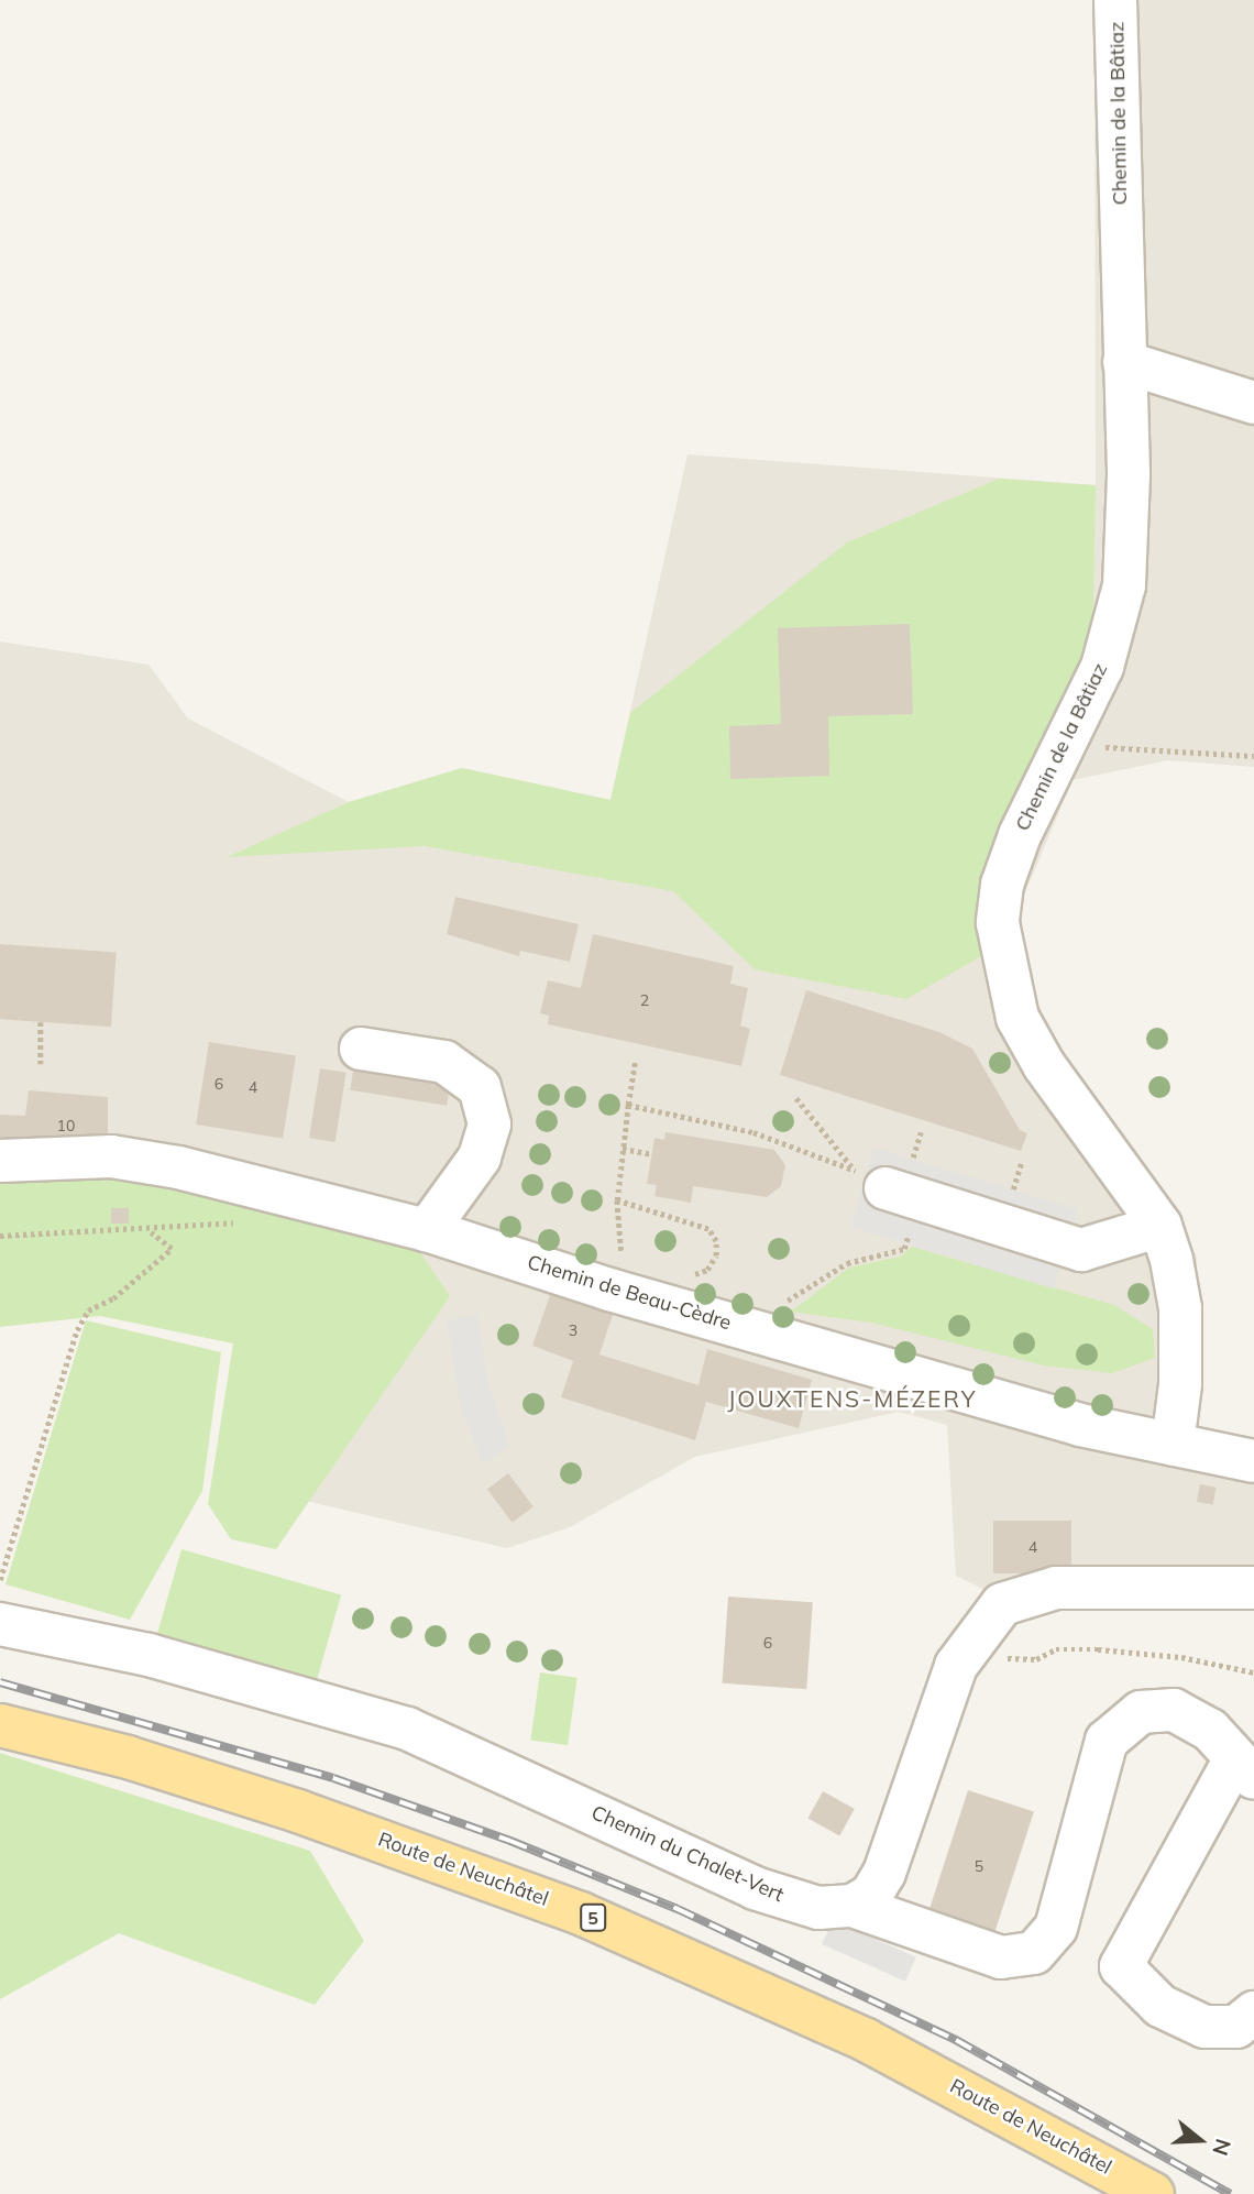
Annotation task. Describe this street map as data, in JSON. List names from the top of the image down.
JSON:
{
  "streets": {
    "main road": ["Route de Neuchâtel", "5"],
    "street": ["Chemin de la Bâtiaz", "Chemin de Beau-Cèdre", "Chemin du Chalet-Vert"]
  },
  "crossings": [
    ["Chemin de la Bâtiaz", "Chemin de Beau-Cèdre"]
  ],
  "districts": ["JOUXTENS-MÉZERY"],
  "house_numbers": [
    "2",
    "6",
    "4",
    "10",
    "3",
    "4",
    "6",
    "5"
  ],
  "north": "right"
}
